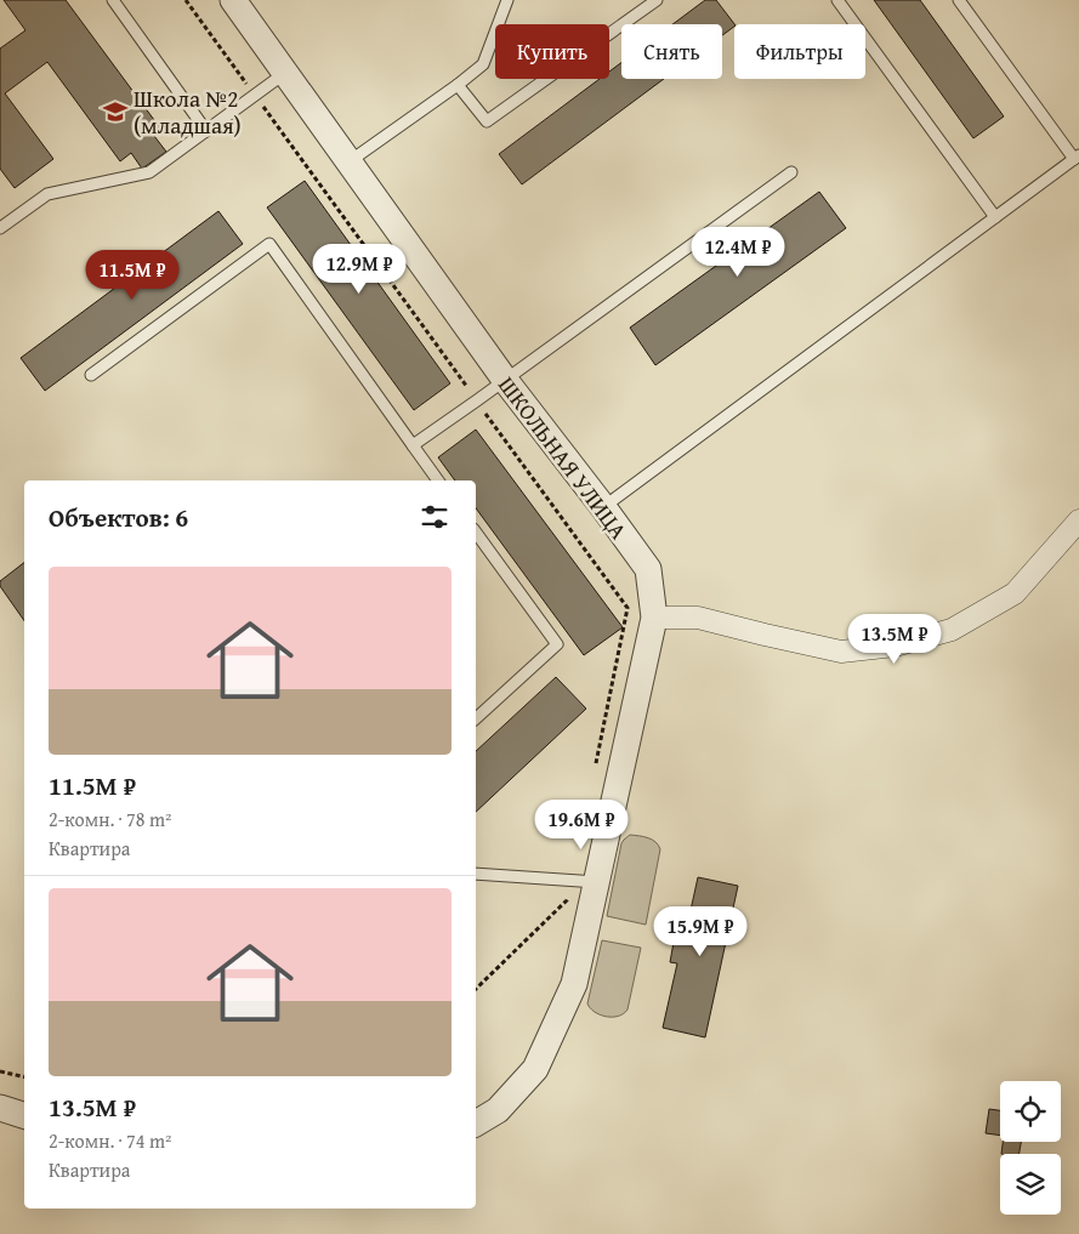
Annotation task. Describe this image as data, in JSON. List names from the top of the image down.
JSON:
{
  "streets": {
    "street": ["ШКОЛЬНАЯ УЛИЦА"]
  },
  "places": {
    "school or university": ["Школа №2 (младшая)"]
  },
  "page": {
    "chip": ["Купить", "Снять", "Фильтры"],
    "price": [
      "12.4M ₽",
      "12.9M ₽",
      "11.5M ₽",
      "13.5M ₽",
      "19.6M ₽",
      "15.9M ₽"
    ],
    "heading": "Объектов: 6",
    "list": [
      {
        "name": "11.5M ₽",
        "note": "2-комн. · 78 m² · Квартира"
      },
      {
        "name": "13.5M ₽",
        "note": "2-комн. · 74 m² · Квартира"
      }
    ]
  }
}
